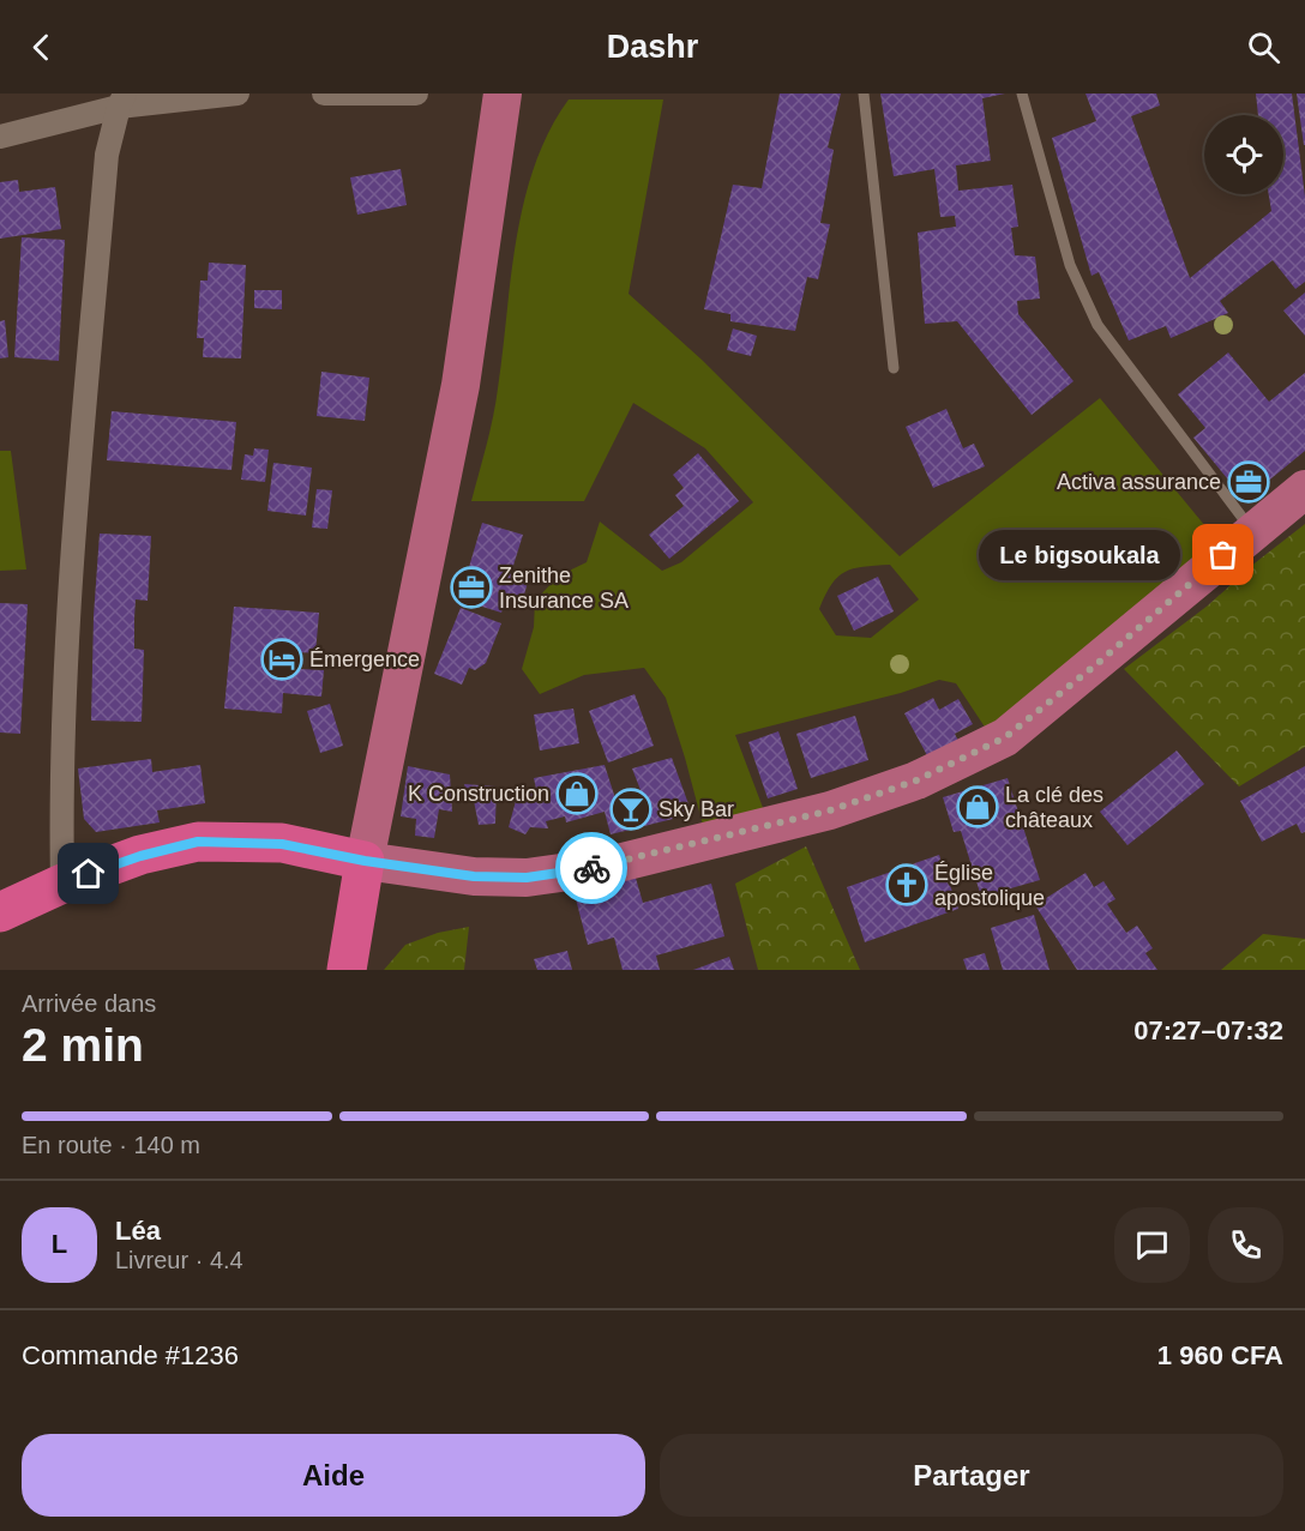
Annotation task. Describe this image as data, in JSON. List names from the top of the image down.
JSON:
{
  "places": {
    "office": ["Activa assurance", "Zenithe Insurance SA"],
    "other": ["Le bigsoukala"],
    "hotel": ["Émergence"],
    "shop": ["K Construction", "La clé des châteaux"],
    "bar": ["Sky Bar"],
    "church": ["Église apostolique"]
  },
  "page": {
    "header": "Dashr",
    "bubble": "Le bigsoukala",
    "heading": ["2 min", "Arrivée dans", "07:27–07:32"],
    "panel": [
      "Léa",
      "Livreur · 4.4",
      "Commande #1236",
      "1 960 CFA"
    ],
    "bar": "En route · 140 m",
    "round": "L",
    "buttons": ["Aide", "Partager"]
  }
}
